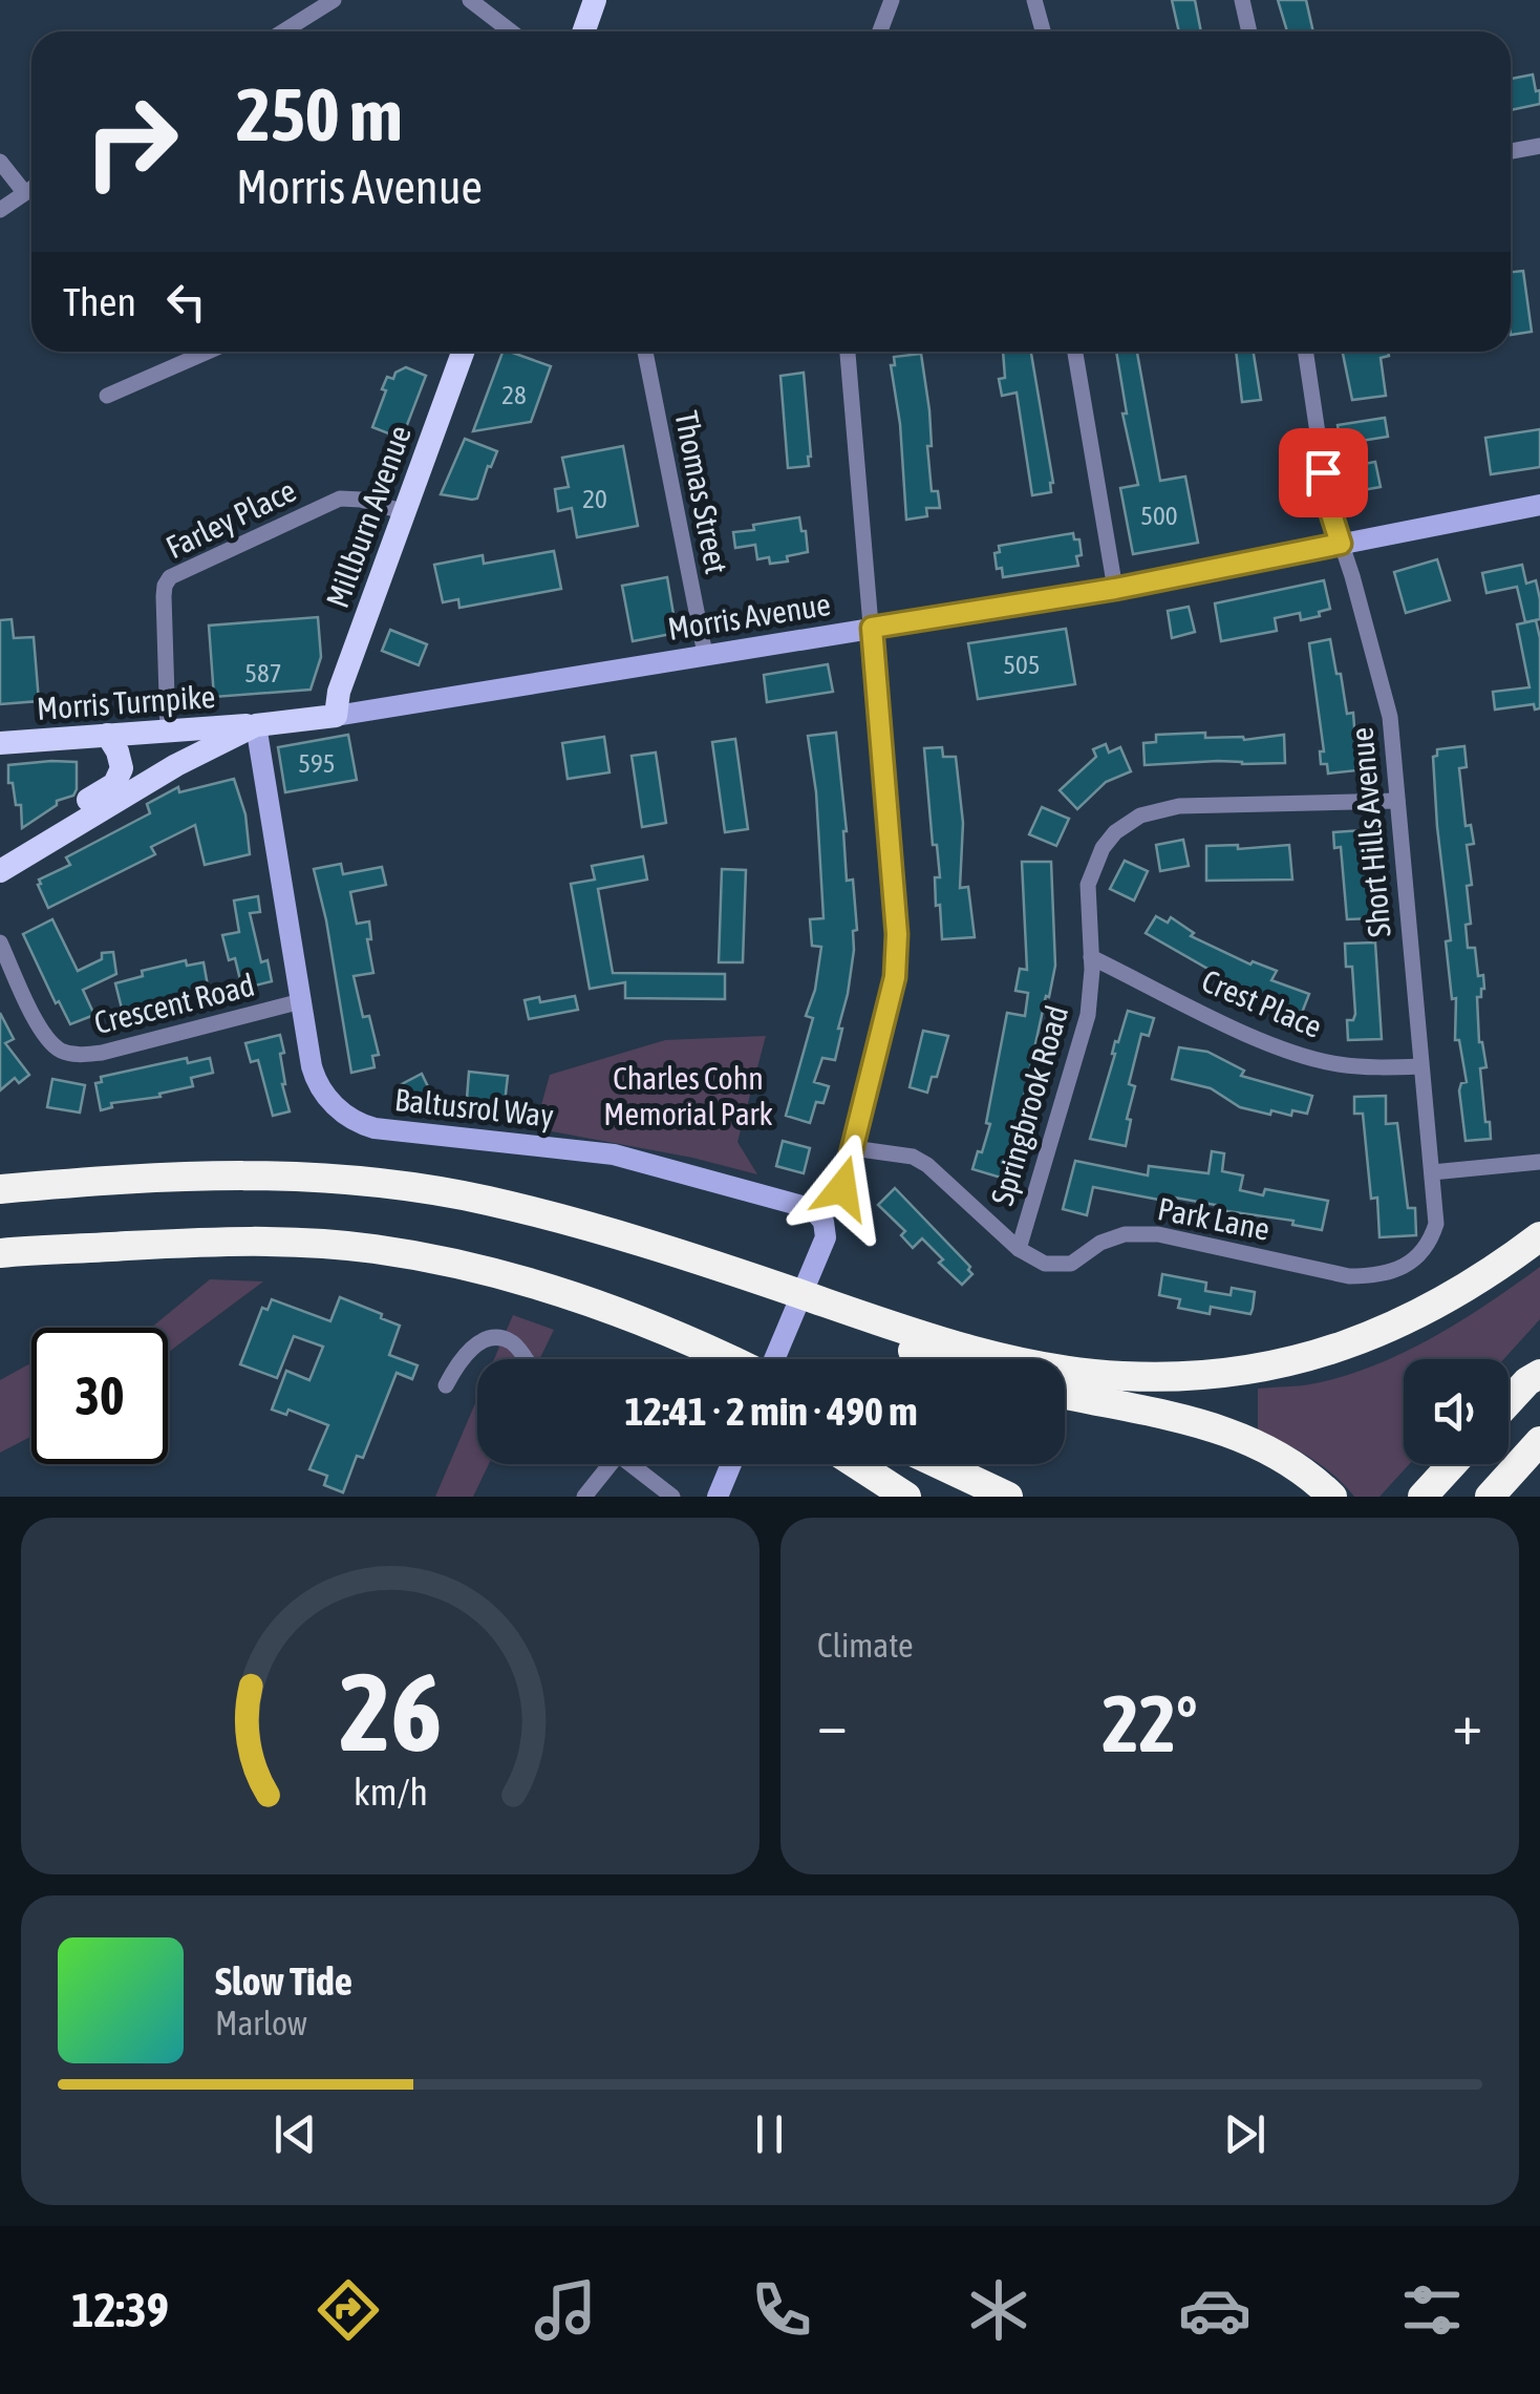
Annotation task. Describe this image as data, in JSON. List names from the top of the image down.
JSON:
{
  "streets": {
    "main road": [
      "Millburn Avenue",
      "Morris Avenue",
      "Morris Turnpike",
      "Baltusrol Way"
    ],
    "street": [
      "Thomas Street",
      "Farley Place",
      "Short Hills Avenue",
      "Crescent Road",
      "Crest Place",
      "Springbrook Road",
      "Park Lane"
    ]
  },
  "crossings": [
    ["Thomas Street", "Morris Avenue"],
    ["Millburn Avenue", "Farley Place"],
    ["Millburn Avenue", "Morris Avenue"],
    ["Farley Place", "Morris Turnpike"],
    ["Morris Avenue", "Morris Turnpike"],
    ["Morris Avenue", "Short Hills Avenue"],
    ["Morris Avenue", "Baltusrol Way"],
    ["Morris Turnpike", "Baltusrol Way"],
    ["Short Hills Avenue", "Crest Place"],
    ["Short Hills Avenue", "Springbrook Road"],
    ["Short Hills Avenue", "Park Lane"],
    ["Crescent Road", "Baltusrol Way"],
    ["Crest Place", "Springbrook Road"],
    ["Springbrook Road", "Park Lane"]
  ],
  "parks": ["Charles Cohn Memorial Park"],
  "house_numbers": [
    "28",
    "20",
    "500",
    "505",
    "587",
    "595"
  ],
  "page": {
    "turn": ["250 m", "Morris Avenue"],
    "then": "Then",
    "limit": "30",
    "trip": "12:41 · 2 min · 490 m",
    "tile": "Climate",
    "heat": ["−", "22°", "+"],
    "song": ["Slow Tide", "Marlow"],
    "tabs": "12:39",
    "gauge": ["26", "km/h"]
  }
}
